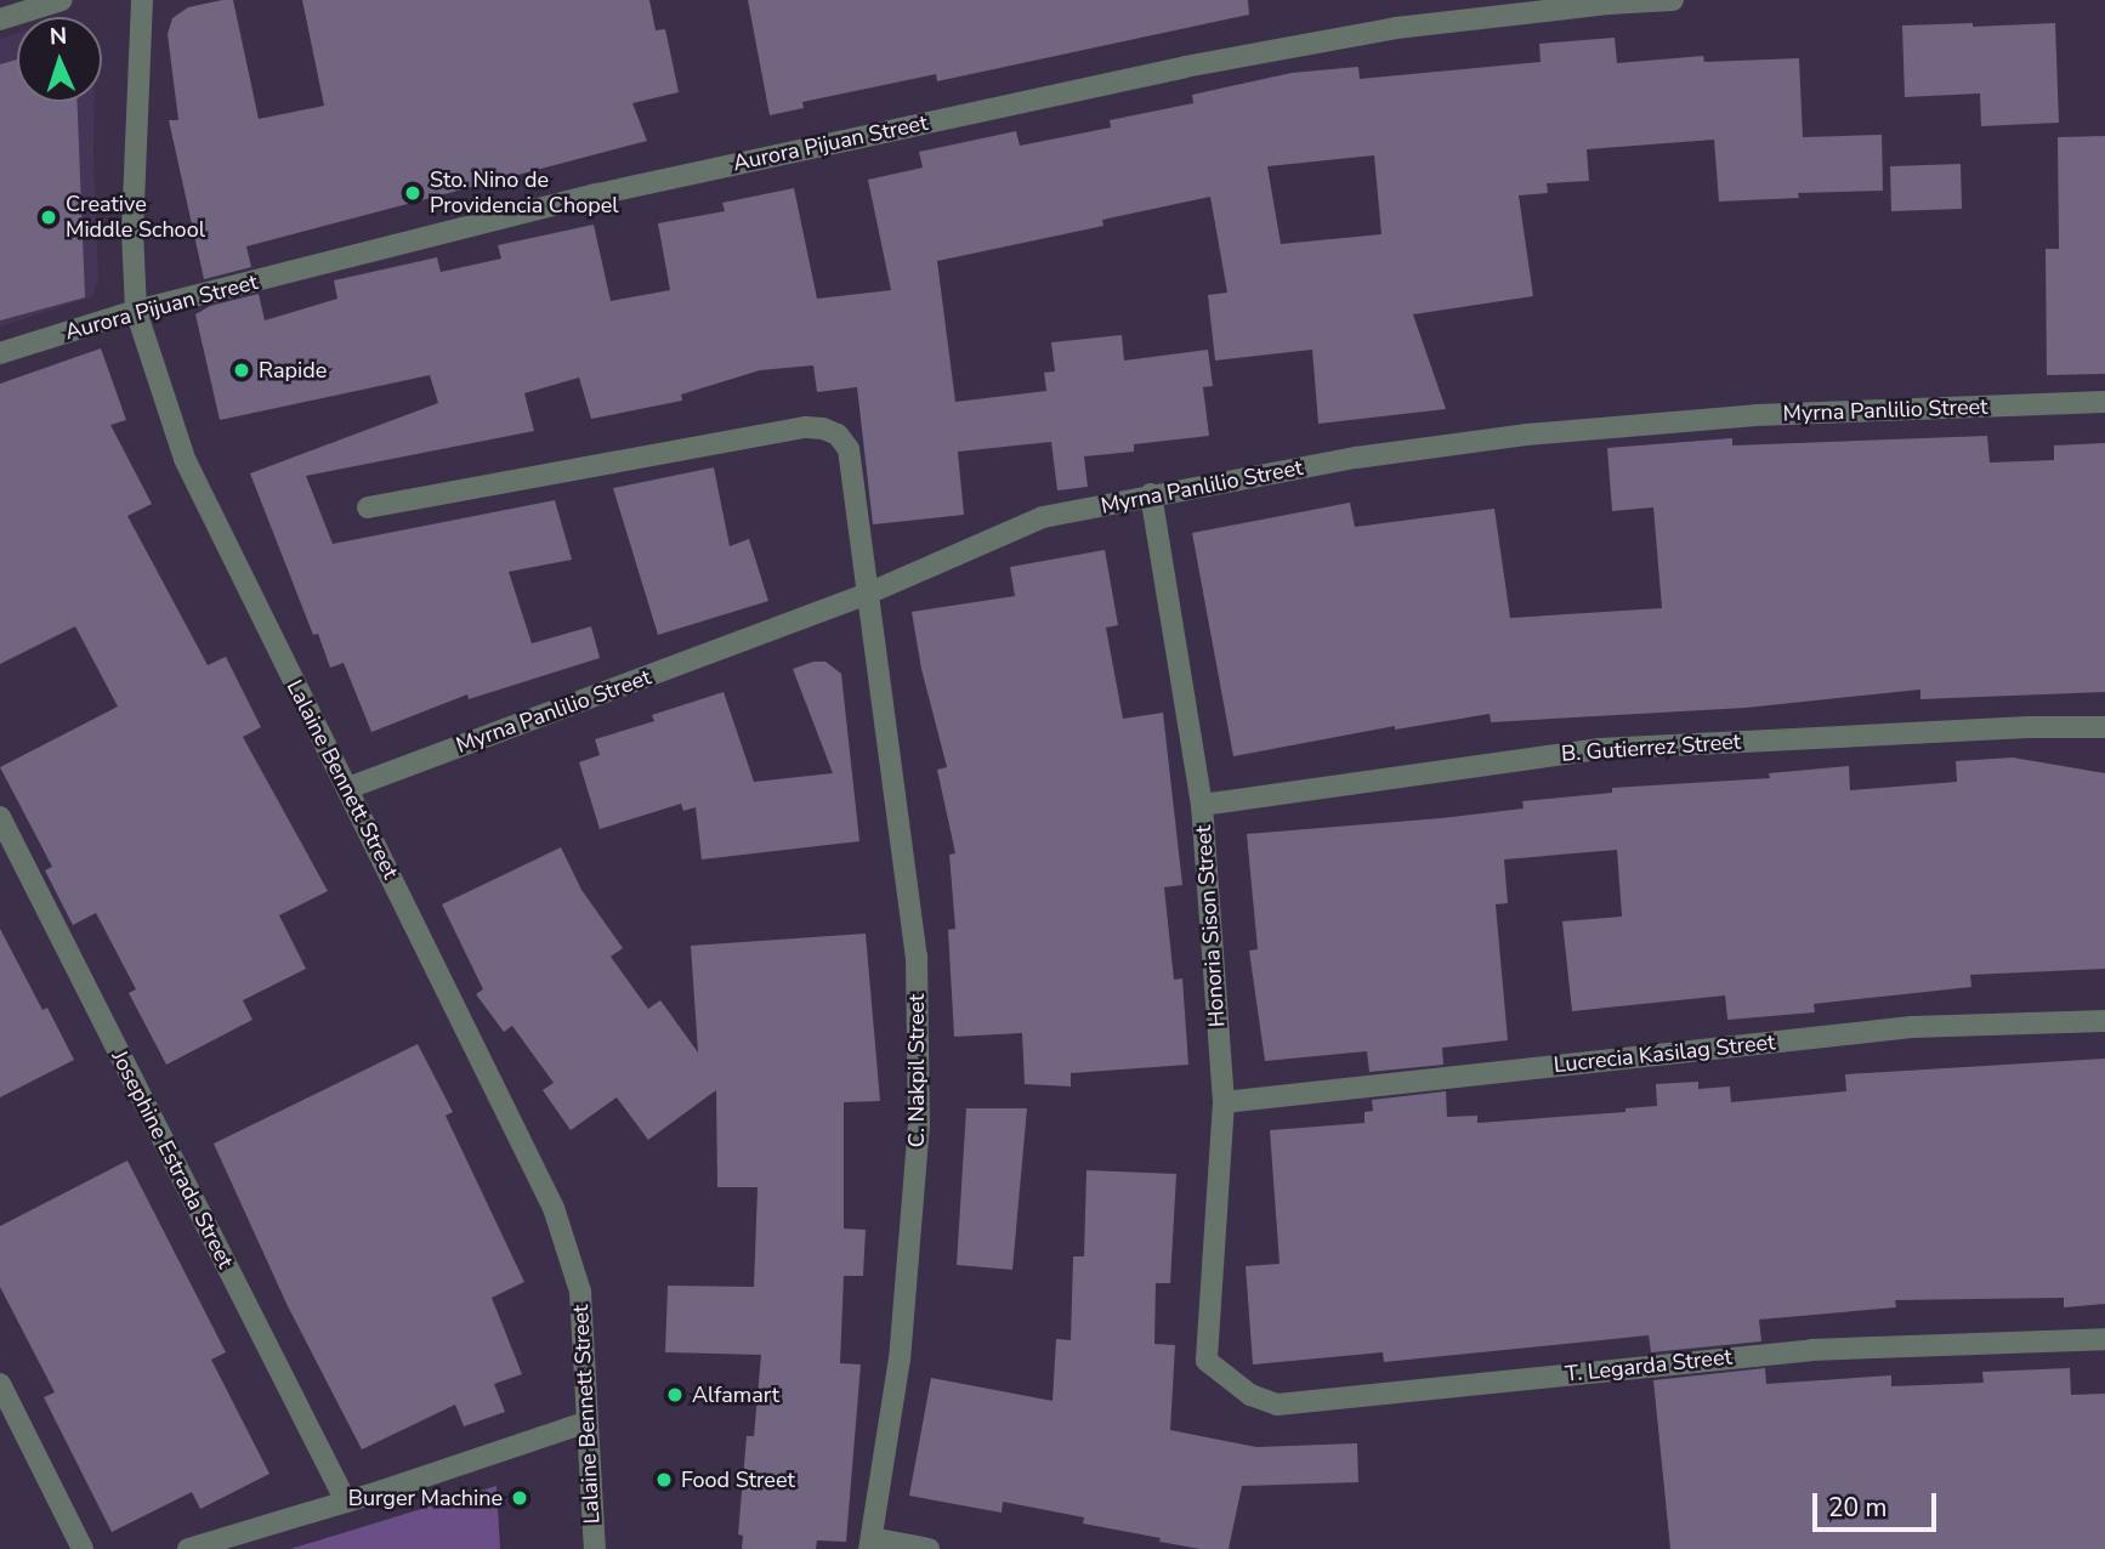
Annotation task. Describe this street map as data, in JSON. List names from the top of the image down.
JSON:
{
  "streets": {
    "street": [
      "Aurora Pijuan Street",
      "Myrna Panlilio Street",
      "B. Gutierrez Street",
      "Lalaine Bennett Street",
      "Honoria Sison Street",
      "Lucrecia Kasilag Street",
      "C. Nakpil Street",
      "Josephine Estrada Street",
      "T. Legarda Street"
    ]
  },
  "crossings": [
    ["Aurora Pijuan Street", "Lalaine Bennett Street"],
    ["Myrna Panlilio Street", "Lalaine Bennett Street"],
    ["Myrna Panlilio Street", "Honoria Sison Street"],
    ["Myrna Panlilio Street", "C. Nakpil Street"],
    ["B. Gutierrez Street", "Honoria Sison Street"],
    ["Honoria Sison Street", "Lucrecia Kasilag Street"],
    ["Honoria Sison Street", "T. Legarda Street"]
  ],
  "places": [
    "Sto. Nino de Providencia Chopel",
    "Creative Middle School",
    "Rapide",
    "Alfamart",
    "Food Street",
    "Burger Machine"
  ],
  "scale_bar": "20 m",
  "north": "top"
}
